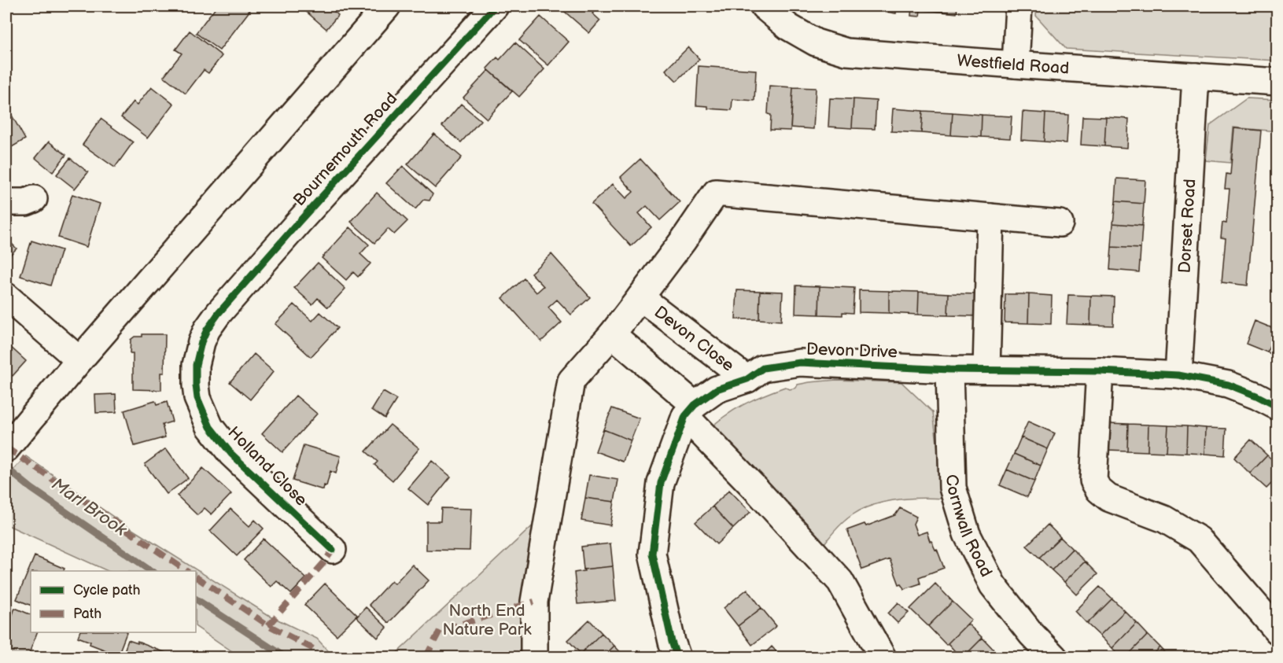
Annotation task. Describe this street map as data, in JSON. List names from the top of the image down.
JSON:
{
  "streets": {
    "street": [
      "Westfield Road",
      "Bournemouth Road",
      "Dorset Road",
      "Devon Close",
      "Devon Drive",
      "Holland Close",
      "Cornwall Road"
    ]
  },
  "crossings": [
    ["Westfield Road", "Dorset Road"],
    ["Bournemouth Road", "Holland Close"],
    ["Dorset Road", "Devon Drive"],
    ["Devon Close", "Devon Drive"],
    ["Devon Drive", "Cornwall Road"]
  ],
  "water": ["Marl Brook"],
  "parks": ["North End Nature Park"],
  "legend": ["Cycle path", "Path"]
}
